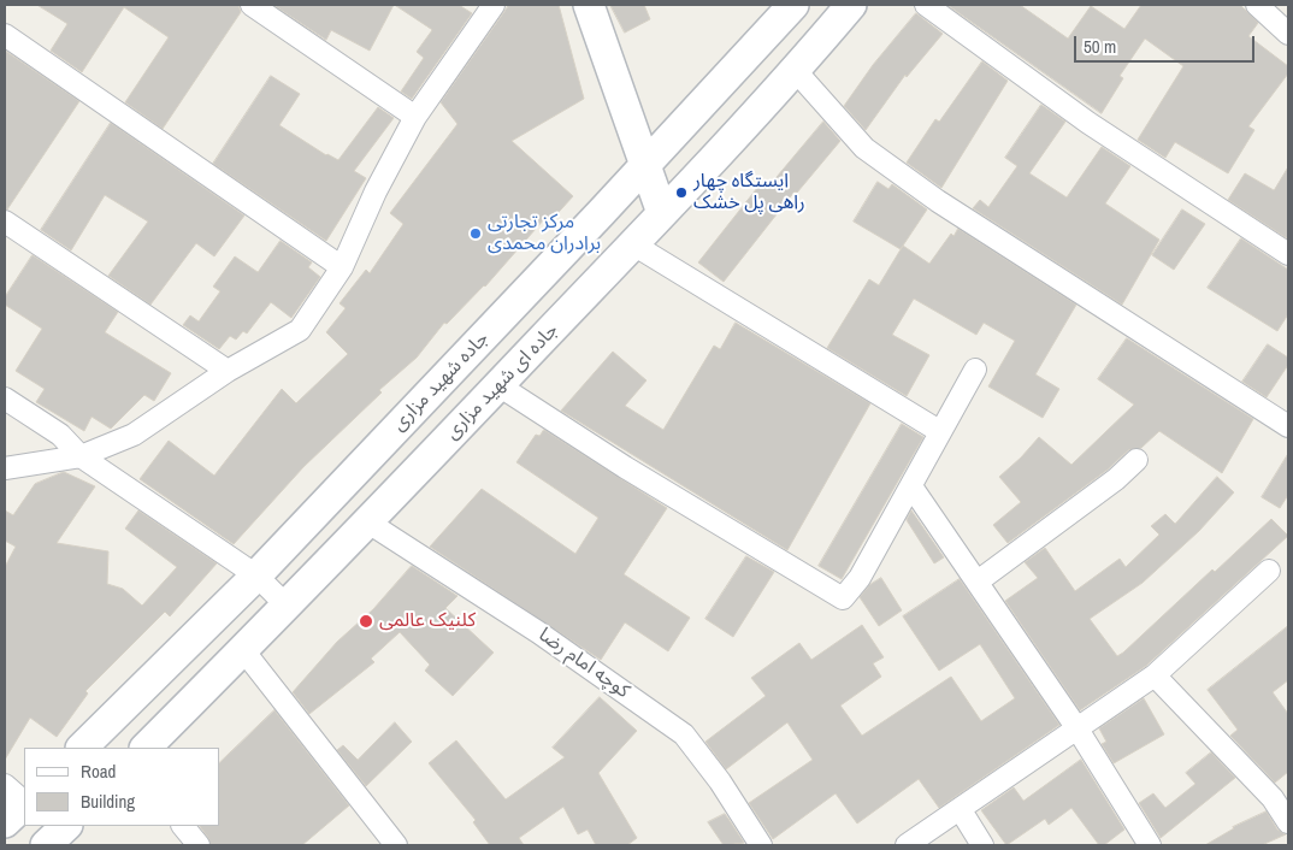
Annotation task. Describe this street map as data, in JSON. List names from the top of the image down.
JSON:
{
  "streets": {
    "main road": ["جاده شهید مزاری", "جاده ای شهید مزاری"],
    "street": ["کوچه امام رضا"]
  },
  "crossings": [
    ["جاده ای شهید مزاری", "کوچه امام رضا"]
  ],
  "places": ["ایستگاه چهار راهی پل خشک", "مرکز تجارتی برادران محمدی", "کلنیک عالمی"],
  "legend": ["Road", "Building"],
  "scale_bar": "50 m"
}
